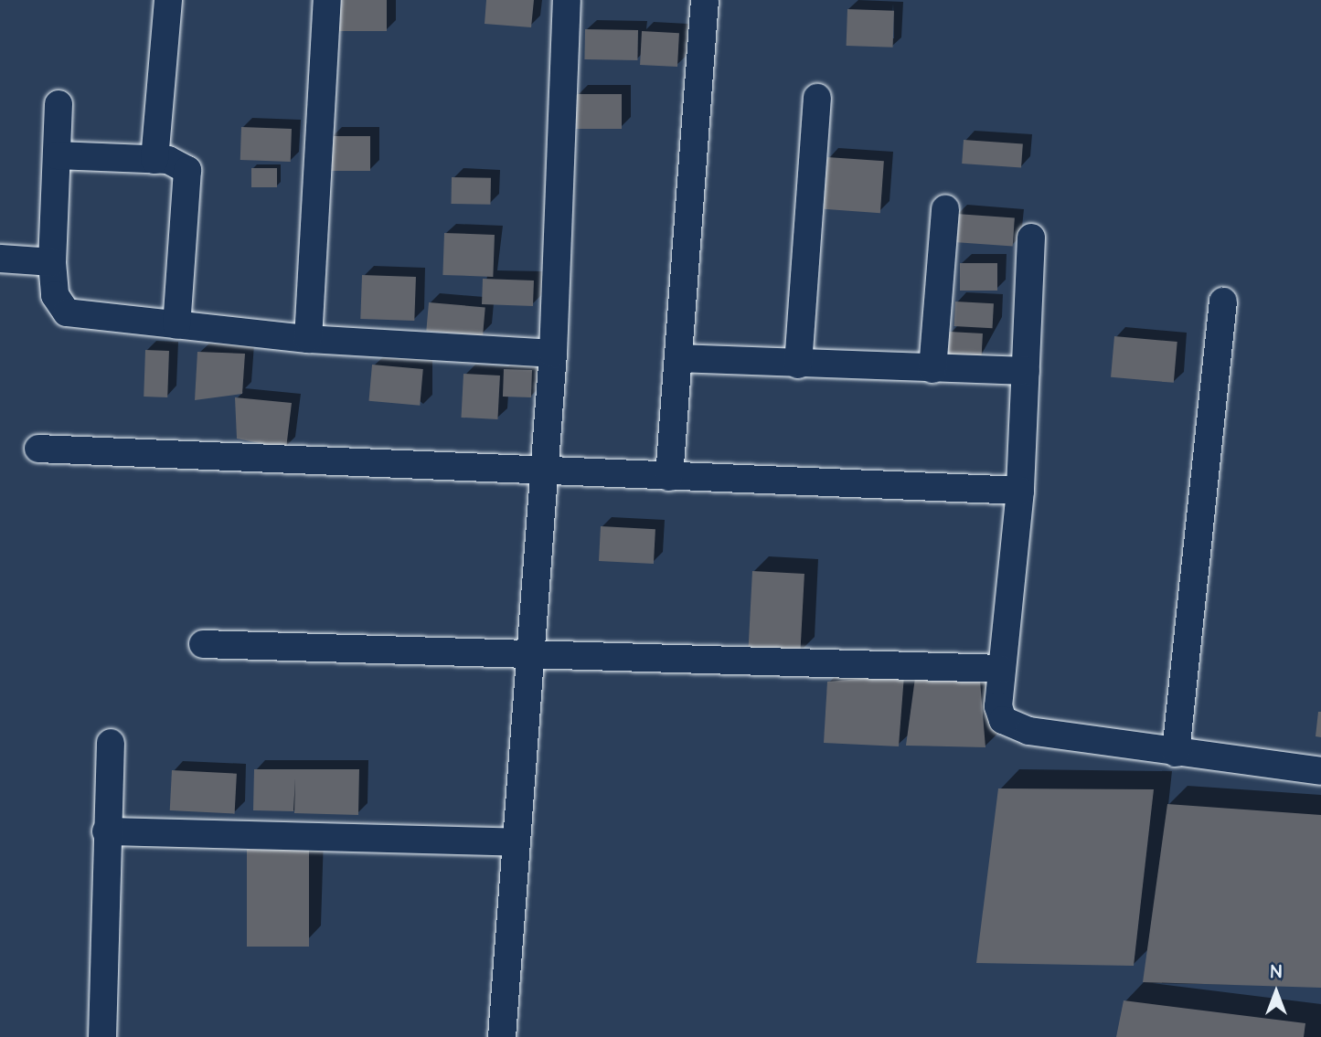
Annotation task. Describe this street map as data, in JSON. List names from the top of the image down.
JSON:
{
  "north": "top"
}
